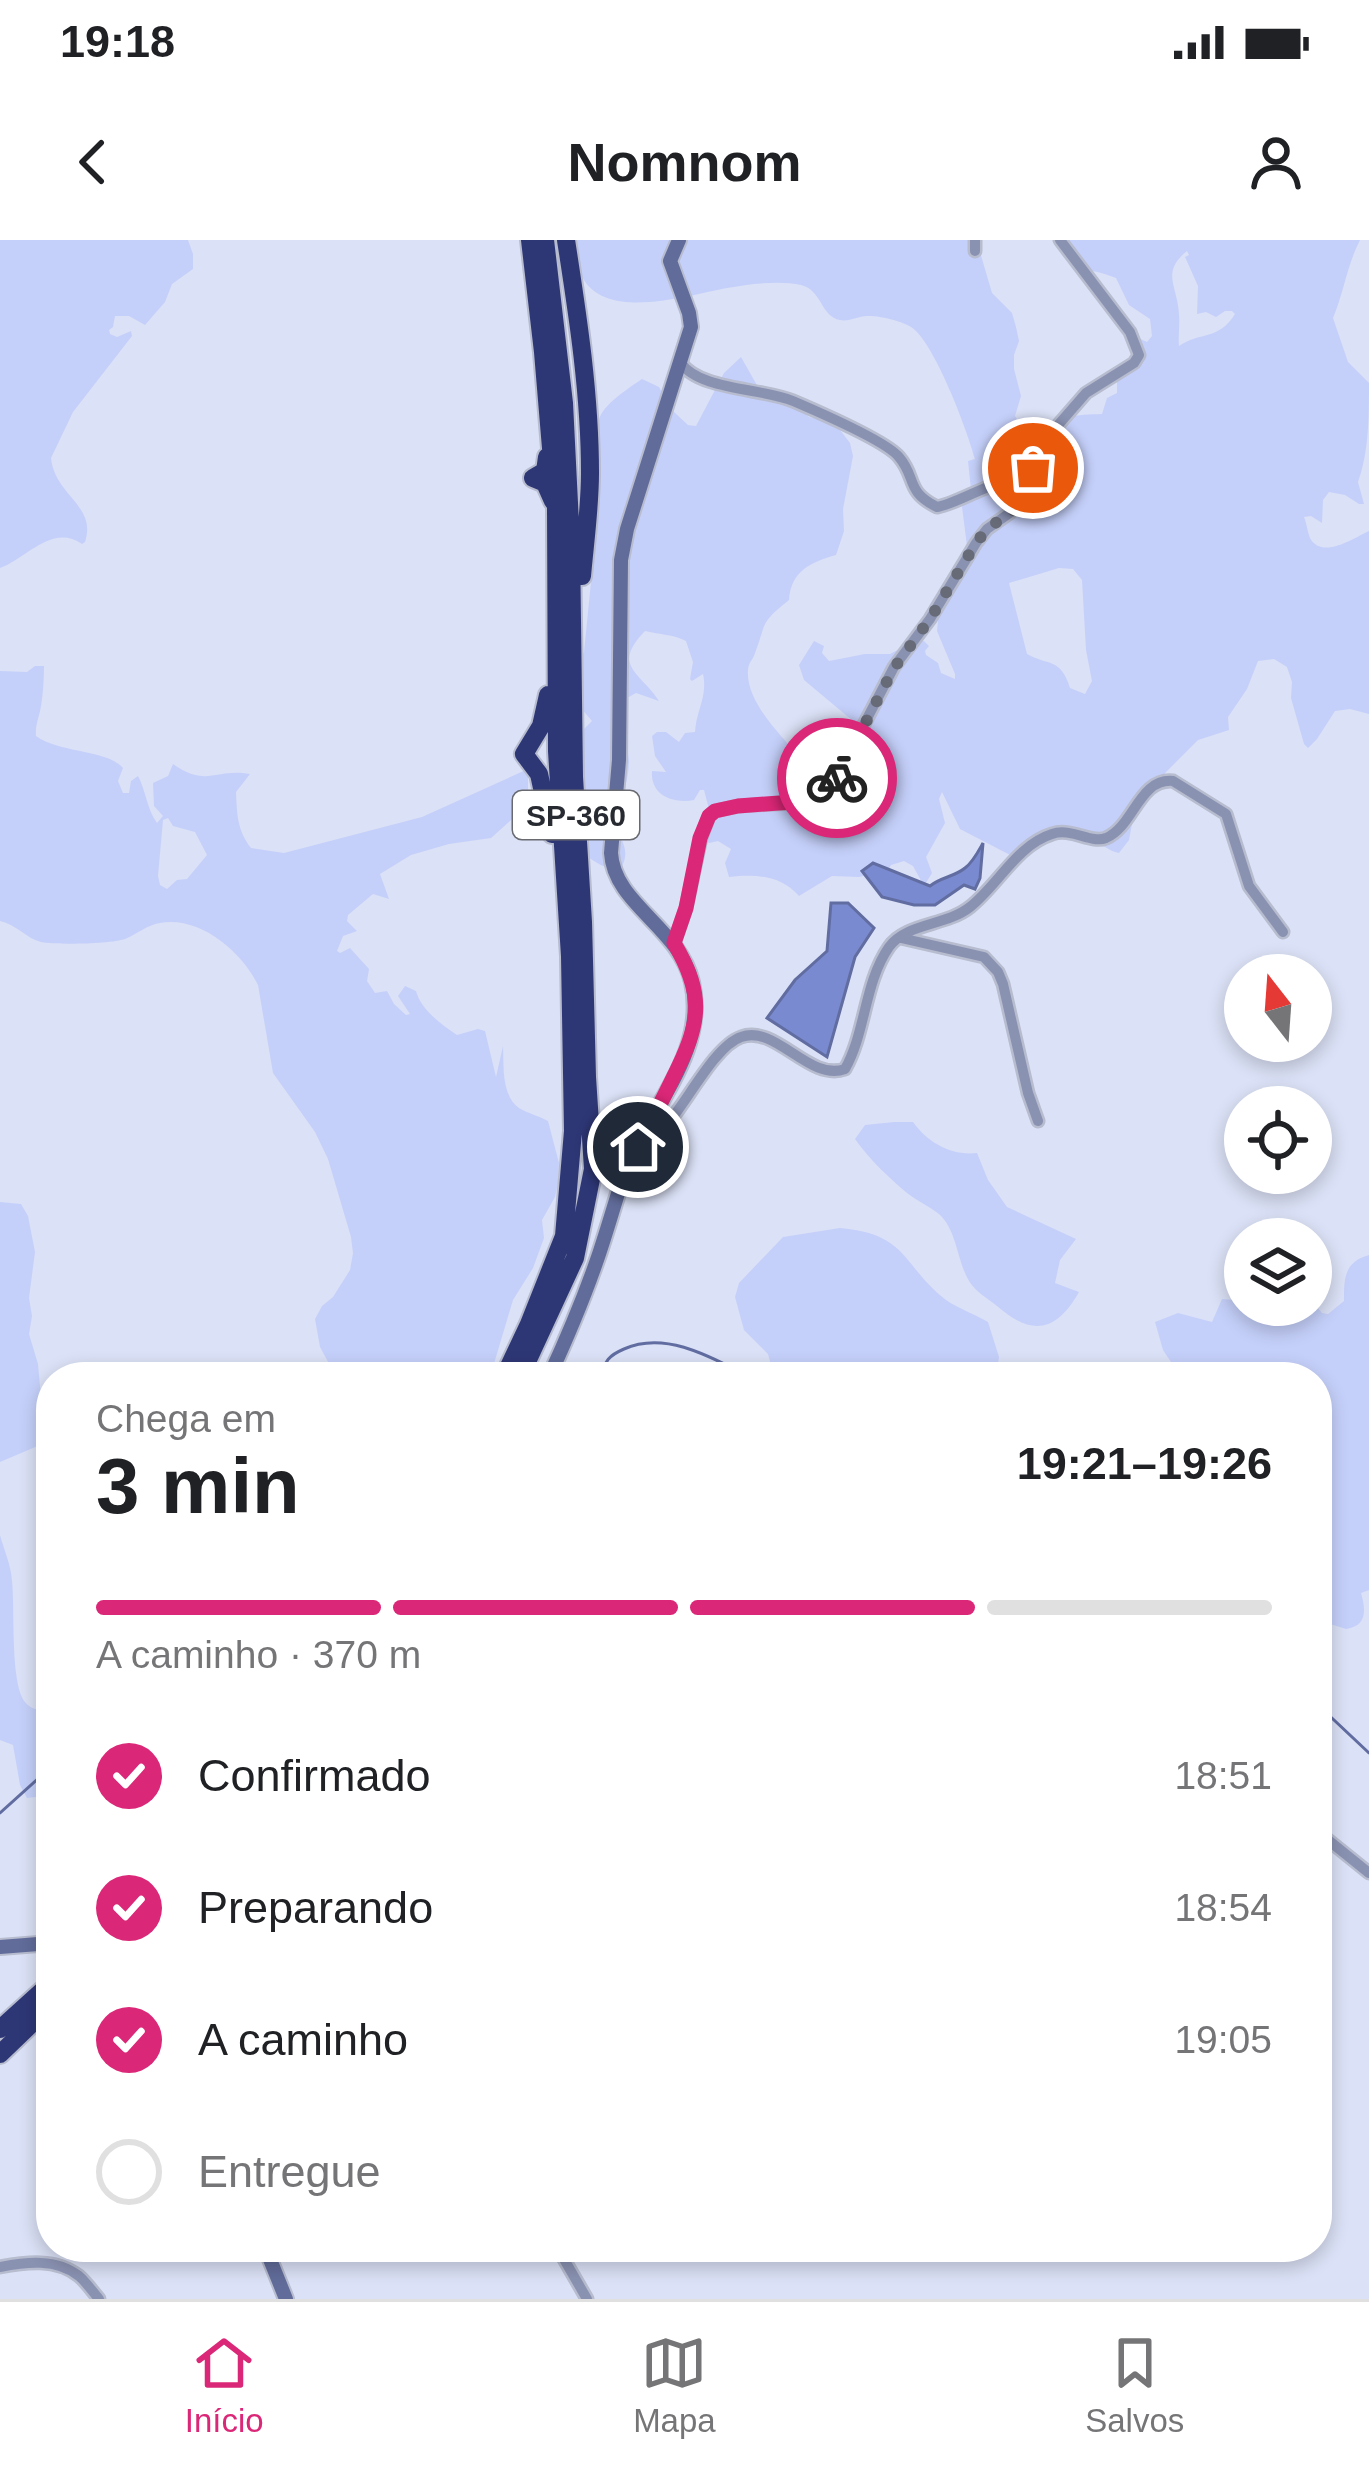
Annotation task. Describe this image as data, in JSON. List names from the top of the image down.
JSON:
{
  "streets": {
    "highway": ["SP-360"]
  },
  "north": "top",
  "page": {
    "status": "19:18",
    "header": "Nomnom",
    "heading": ["3 min", "Chega em", "19:21–19:26"],
    "bar": "A caminho · 370 m",
    "list": [
      ["Confirmado", "18:51"],
      ["Preparando", "18:54"],
      ["A caminho", "19:05"],
      "Entregue"
    ],
    "tabs": ["Início", "Mapa", "Salvos"]
  }
}
